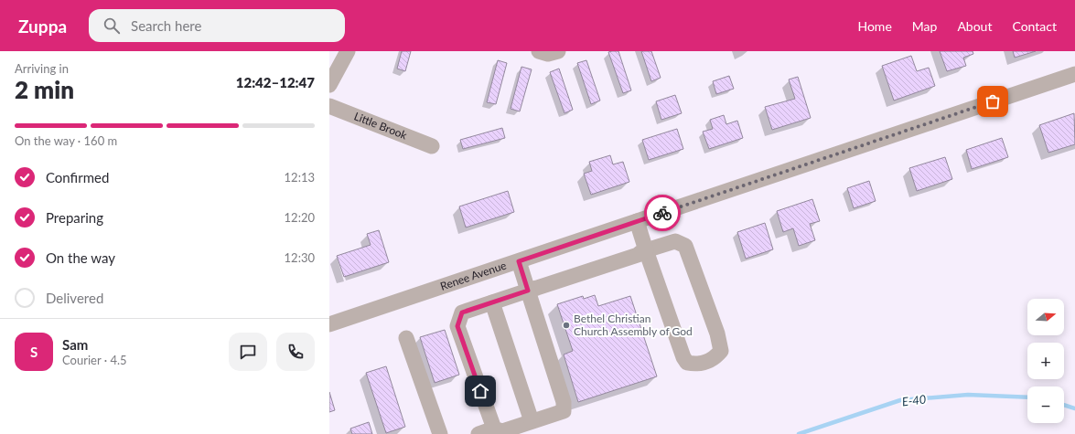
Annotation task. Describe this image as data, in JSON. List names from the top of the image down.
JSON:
{
  "streets": {
    "street": ["Little Brook", "Renee Avenue"]
  },
  "water": ["E-40"],
  "places": ["Bethel Christian Church Assembly of God"],
  "north": "right",
  "page": {
    "header": "Zuppa",
    "search": "Search here",
    "nav": [
      "Home",
      "Map",
      "About",
      "Contact"
    ],
    "heading": ["2 min", "Arriving in", "12:42–12:47"],
    "panel": ["Sam", "Courier · 4.5"],
    "bar": "On the way · 160 m",
    "list": [
      ["Confirmed", "12:13"],
      ["Preparing", "12:20"],
      ["On the way", "12:30"],
      "Delivered"
    ],
    "map_buttons": ["+", "−"],
    "round": "S"
  }
}
